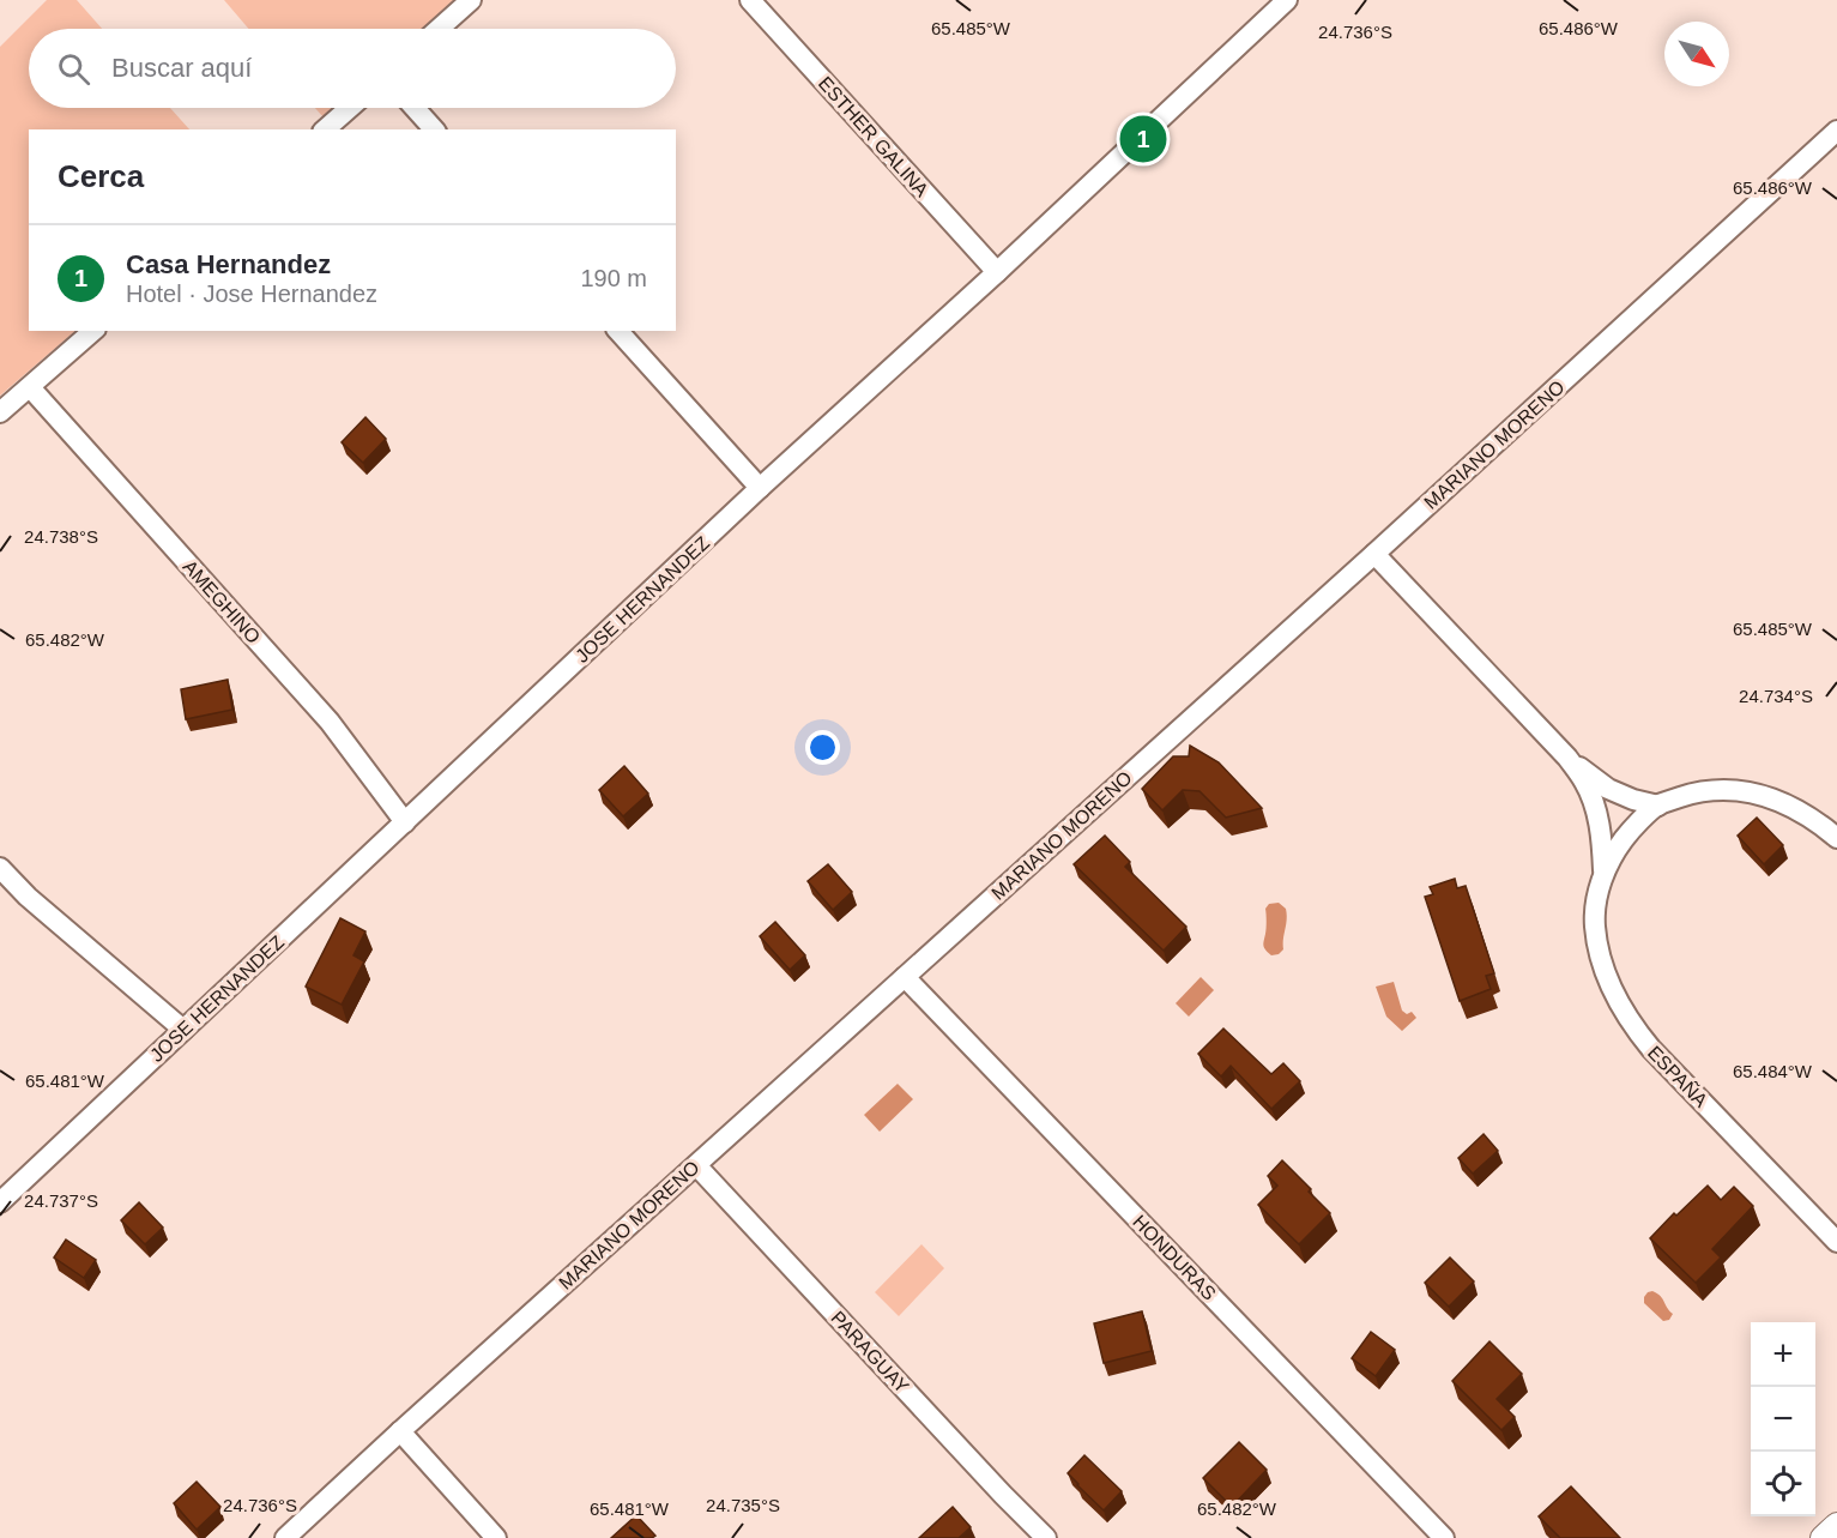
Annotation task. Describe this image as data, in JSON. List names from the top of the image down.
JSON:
{
  "streets": {
    "street": [
      "ESTHER GALINA",
      "MARIANO MORENO",
      "JOSE HERNANDEZ",
      "AMEGHINO",
      "ESPAÑA",
      "HONDURAS",
      "PARAGUAY"
    ]
  },
  "crossings": [
    ["ESTHER GALINA", "JOSE HERNANDEZ"],
    ["MARIANO MORENO", "ESPAÑA"],
    ["MARIANO MORENO", "HONDURAS"],
    ["MARIANO MORENO", "PARAGUAY"],
    ["JOSE HERNANDEZ", "AMEGHINO"]
  ],
  "north": "bottom right",
  "page": {
    "search": "Buscar aquí",
    "pins": "1",
    "heading": "Cerca",
    "list": [
      {
        "mark": "1",
        "name": "Casa Hernandez",
        "note": "Hotel · Jose Hernandez",
        "value": "190 m"
      }
    ],
    "map_buttons": ["+", "−"]
  },
  "coordinates": [
    "65.485°W",
    "65.486°W",
    "24.736°S",
    "24.738°S",
    "65.482°W",
    "24.734°S",
    "65.484°W",
    "65.481°W",
    "24.737°S",
    "24.735°S"
  ]
}
